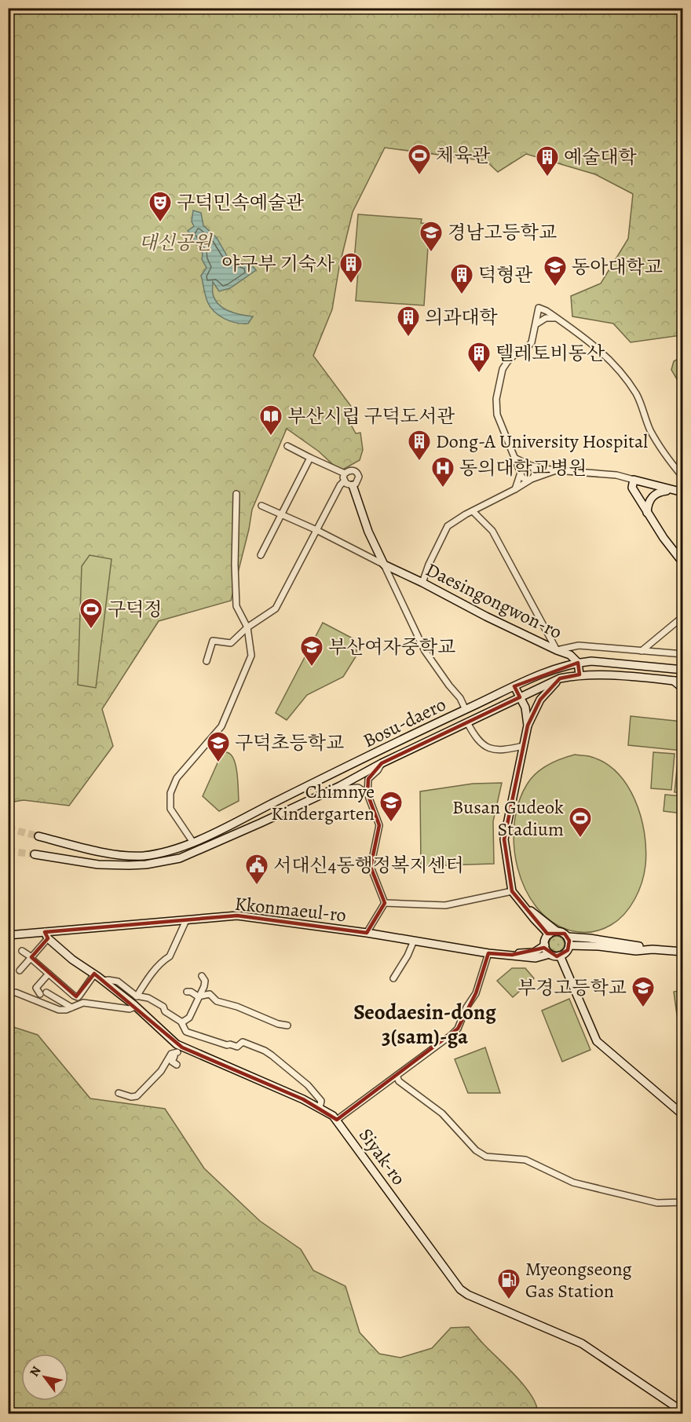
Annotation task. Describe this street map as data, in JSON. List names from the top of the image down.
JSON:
{
  "streets": {
    "main road": [
      "Daesingongwon-ro",
      "Bosu-daero",
      "Kkonmaeul-ro",
      "Siyak-ro"
    ]
  },
  "crossings": [
    ["Daesingongwon-ro", "Bosu-daero"],
    ["Kkonmaeul-ro", "Siyak-ro"]
  ],
  "districts": ["Seodaesin-dong 3(sam)-ga"],
  "parks": ["대신공원"],
  "places": {
    "sports": ["체육관", "구덕정", "Busan Gudeok Stadium"],
    "building": [
      "예술대학",
      "야구부 기숙사",
      "덕형관",
      "의과대학",
      "텔레토비동산",
      "Dong-A University Hospital"
    ],
    "theatre": ["구덕민속예술관"],
    "school or university": [
      "경남고등학교",
      "동아대학교",
      "부산여자중학교",
      "구덕초등학교",
      "Chimnye Kindergarten",
      "부경고등학교"
    ],
    "library": ["부산시립 구덕도서관"],
    "hospital": ["동의대학교병원"],
    "public building": ["서대신4동행정복지센터"],
    "fuel station": ["Myeongseong Gas Station"]
  },
  "north": "top left"
}
